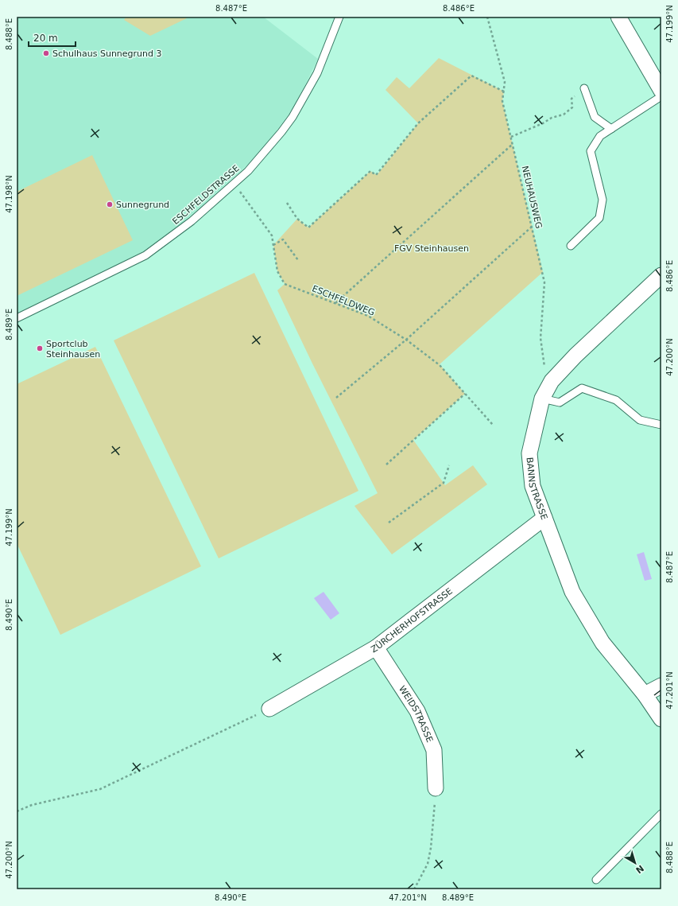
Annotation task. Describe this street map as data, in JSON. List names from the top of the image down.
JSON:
{
  "streets": {
    "street": ["BANNSTRASSE", "ZÜRCHERHOFSTRASSE", "WEIDSTRASSE"],
    "lane": ["ESCHFELDSTRASSE"],
    "path": ["NEUHAUSWEG", "ESCHFELDWEG"]
  },
  "crossings": [
    ["ESCHFELDSTRASSE", "ESCHFELDWEG"],
    ["NEUHAUSWEG", "BANNSTRASSE"],
    ["BANNSTRASSE", "ZÜRCHERHOFSTRASSE"],
    ["ZÜRCHERHOFSTRASSE", "WEIDSTRASSE"]
  ],
  "parks": ["FGV Steinhausen"],
  "places": ["Schulhaus Sunnegrund 3", "Sunnegrund", "Sportclub Steinhausen"],
  "scale_bar": "20 m",
  "north": "bottom right",
  "coordinates": [
    "8.487°E",
    "8.486°E",
    "47.199°N",
    "8.488°E",
    "47.198°N",
    "8.489°E",
    "47.200°N",
    "8.490°E",
    "47.201°N"
  ]
}
